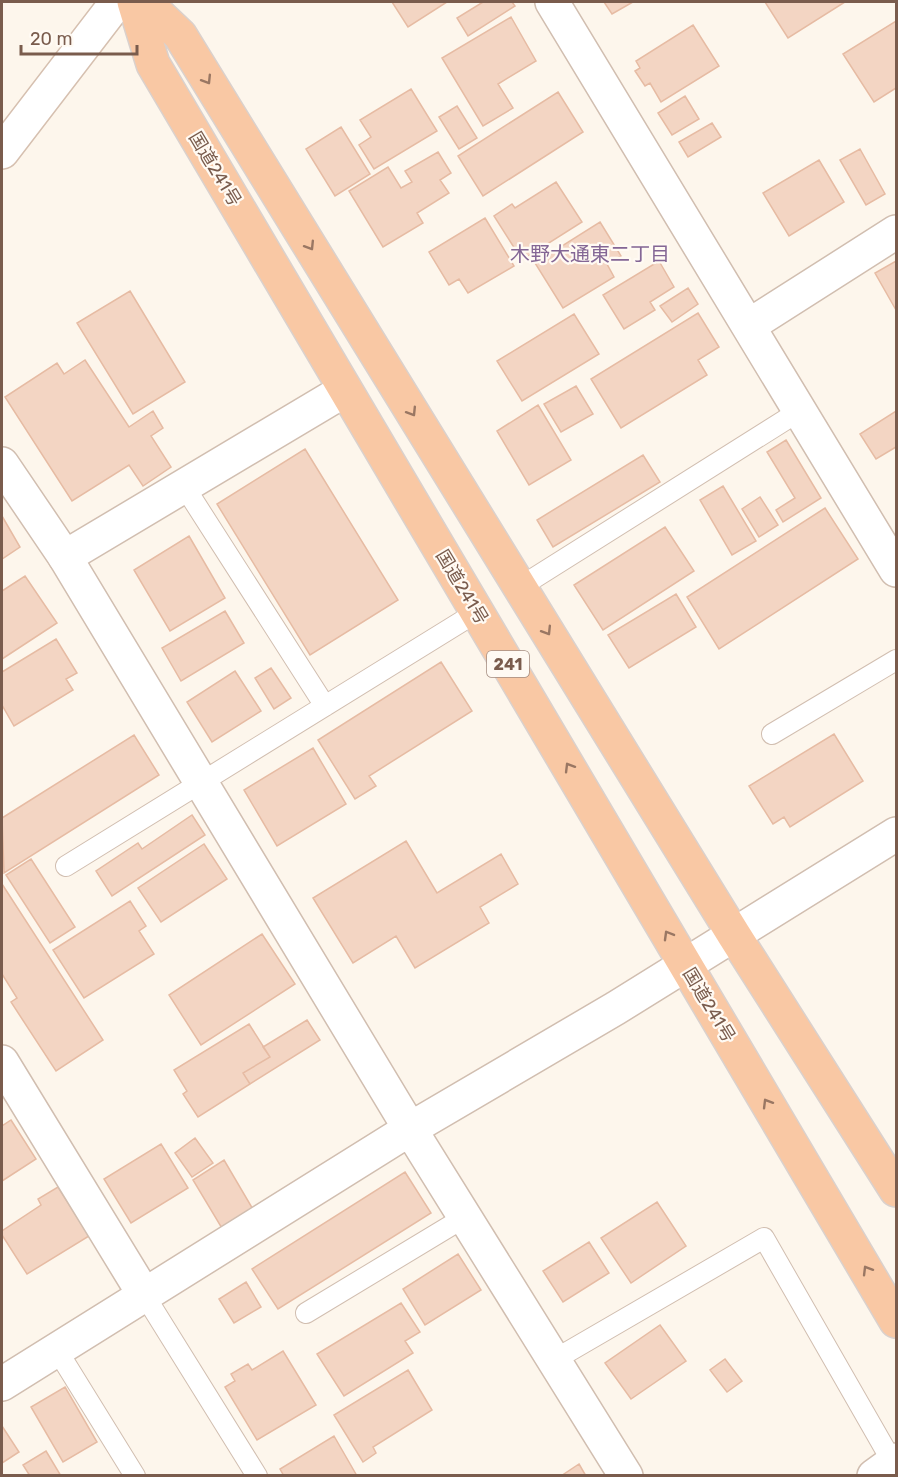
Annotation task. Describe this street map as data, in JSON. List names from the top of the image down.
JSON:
{
  "streets": {
    "highway": ["国道241号", "241"]
  },
  "districts": ["木野大通東二丁目"],
  "scale_bar": "20 m"
}
